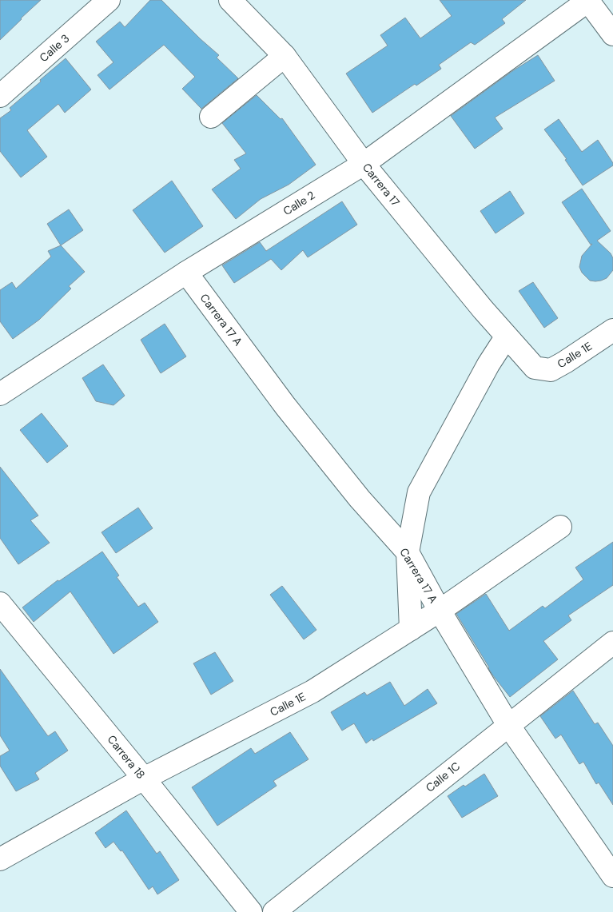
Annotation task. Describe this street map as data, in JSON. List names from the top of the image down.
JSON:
{
  "streets": {
    "street": [
      "Calle 3",
      "Carrera 17",
      "Calle 2",
      "Carrera 17 A",
      "Calle 1E",
      "Carrera 18",
      "Calle 1C"
    ]
  },
  "crossings": [
    ["Carrera 17", "Calle 2"],
    ["Carrera 17", "Calle 1E"],
    ["Calle 2", "Carrera 17 A"],
    ["Carrera 17 A", "Calle 1E"],
    ["Carrera 17 A", "Calle 1C"],
    ["Calle 1E", "Carrera 18"]
  ]
}
